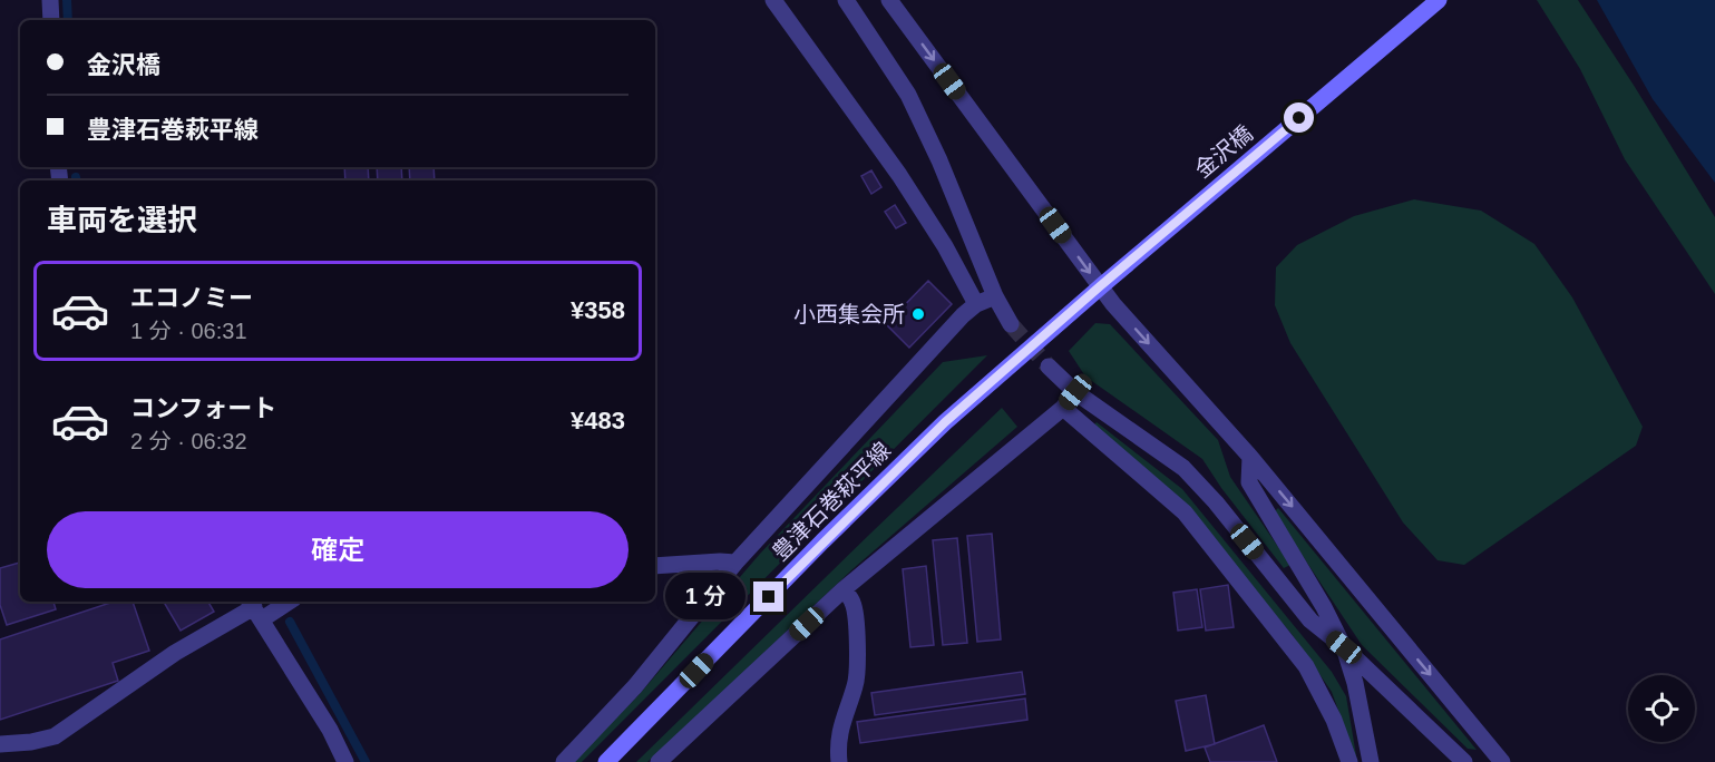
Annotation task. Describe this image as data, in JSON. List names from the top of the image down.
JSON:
{
  "streets": {
    "main road": ["金沢橋", "豊津石巻萩平線"]
  },
  "crossings": [
    ["金沢橋", "豊津石巻萩平線"]
  ],
  "places": ["小西集会所"],
  "page": {
    "banner": ["金沢橋", "豊津石巻萩平線"],
    "heading": "車両を選択",
    "list": [
      {
        "name": "エコノミー",
        "note": "1 分 · 06:31",
        "value": "¥358"
      },
      {
        "name": "コンフォート",
        "note": "2 分 · 06:32",
        "value": "¥483"
      }
    ],
    "buttons": "確定",
    "bubble": "1 分"
  }
}
